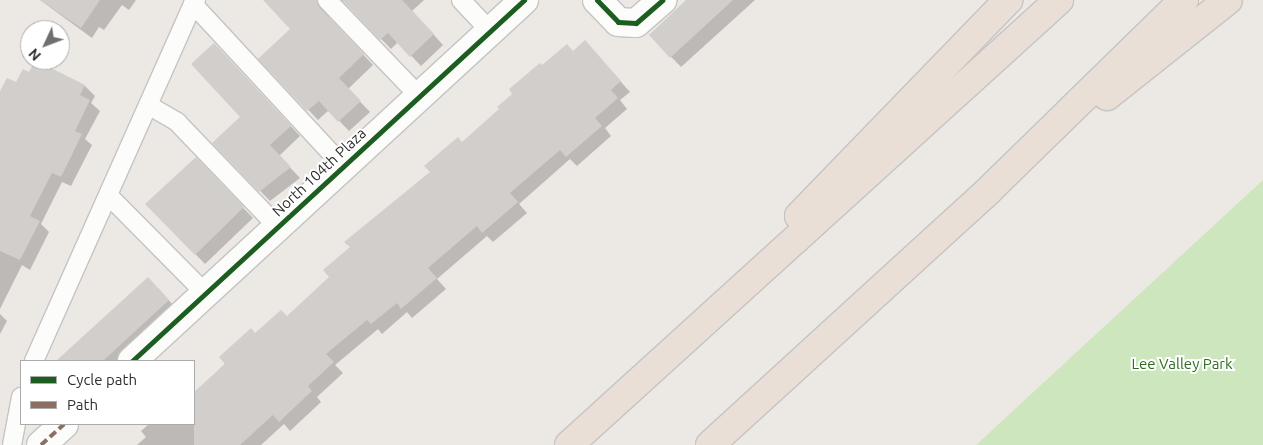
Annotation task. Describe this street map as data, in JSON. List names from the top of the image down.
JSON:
{
  "streets": {
    "street": ["North 104th Plaza"]
  },
  "parks": ["Lee Valley Park"],
  "legend": ["Cycle path", "Path"],
  "north": "bottom left"
}
